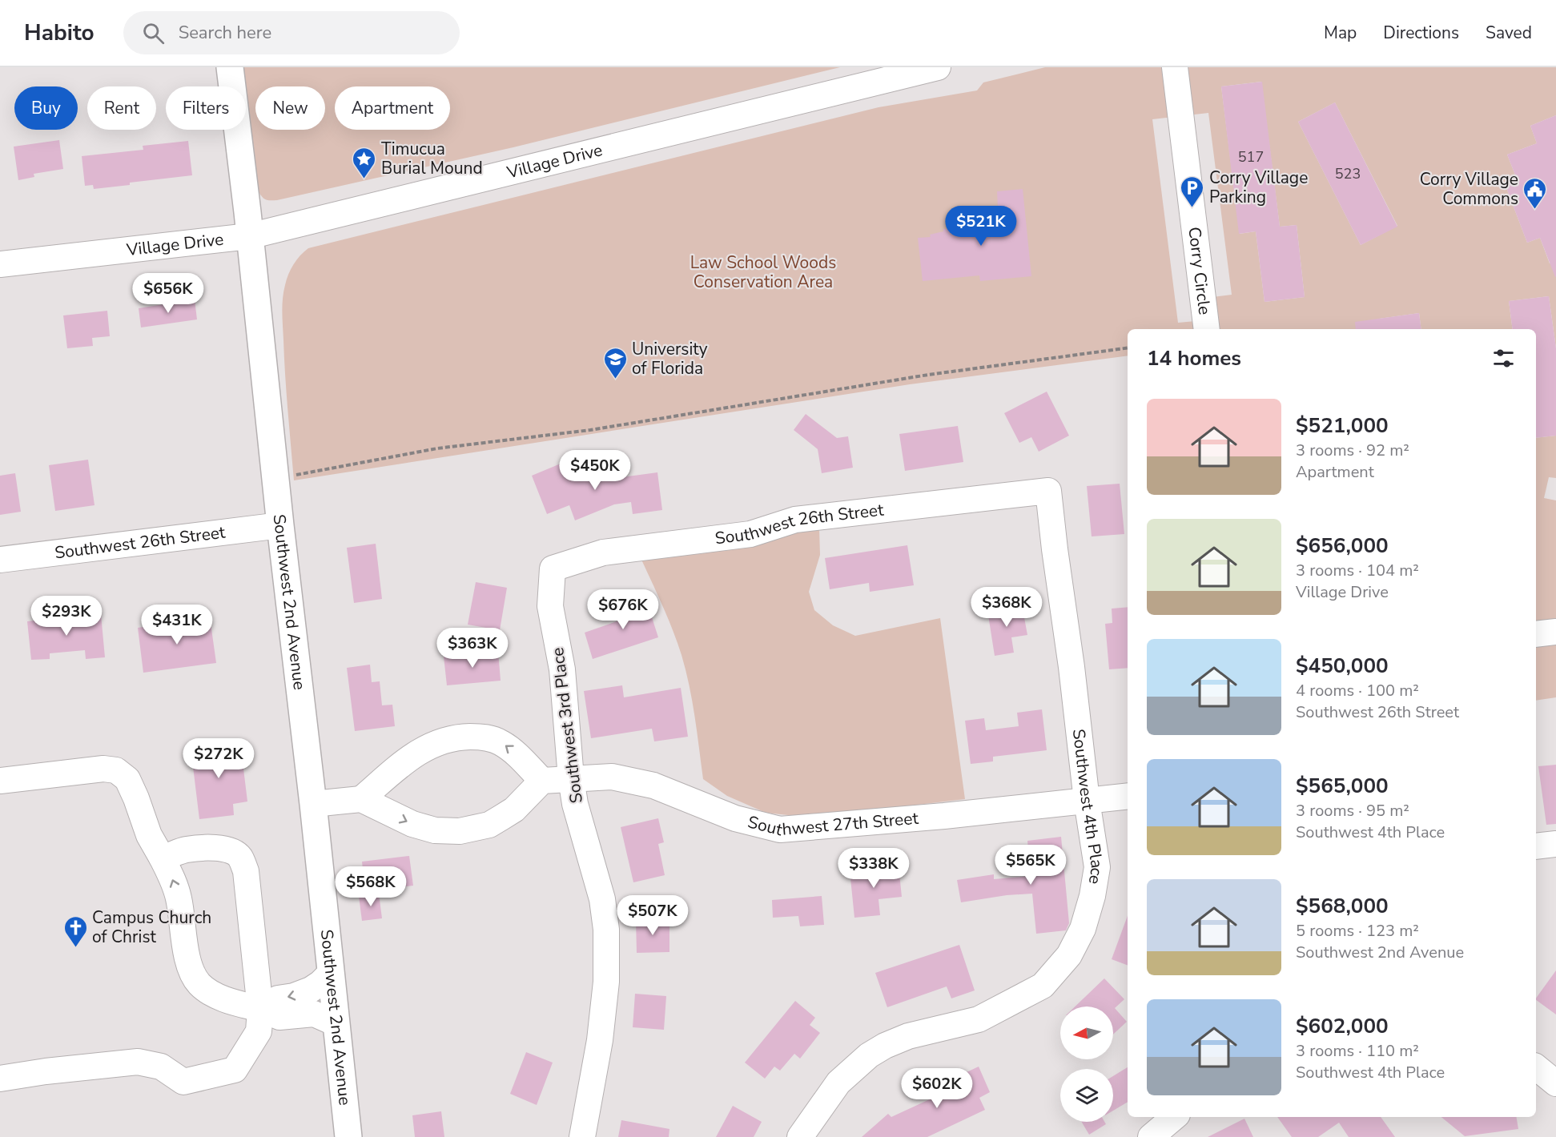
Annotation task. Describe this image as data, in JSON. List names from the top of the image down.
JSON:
{
  "streets": {
    "main road": ["Southwest 2nd Avenue"],
    "street": [
      "Village Drive",
      "Corry Circle",
      "Southwest 26th Street",
      "Southwest 3rd Place",
      "Southwest 4th Place",
      "Southwest 27th Street"
    ]
  },
  "crossings": [
    ["Village Drive", "Southwest 2nd Avenue"],
    ["Southwest 26th Street", "Southwest 2nd Avenue"],
    ["Southwest 26th Street", "Southwest 3rd Place"],
    ["Southwest 26th Street", "Southwest 4th Place"],
    ["Southwest 3rd Place", "Southwest 27th Street"],
    ["Southwest 4th Place", "Southwest 27th Street"]
  ],
  "parks": ["Law School Woods Conservation Area"],
  "places": {
    "place": ["Timucua Burial Mound"],
    "parking": ["Corry Village Parking"],
    "public building": ["Corry Village Commons"],
    "school or university": ["University of Florida"],
    "church": ["Campus Church of Christ"]
  },
  "house_numbers": ["517", "523"],
  "north": "left",
  "page": {
    "header": "Habito",
    "search": "Search here",
    "nav": ["Map", "Directions", "Saved"],
    "chip": [
      "Buy",
      "Rent",
      "Filters",
      "New",
      "Apartment"
    ],
    "price": [
      "$521K",
      "$656K",
      "$450K",
      "$368K",
      "$676K",
      "$293K",
      "$431K",
      "$363K",
      "$272K",
      "$565K",
      "$338K",
      "$568K",
      "$507K",
      "$602K"
    ],
    "heading": "14 homes",
    "list": [
      {
        "name": "$521,000",
        "note": "3 rooms · 92 m² · Apartment"
      },
      {
        "name": "$656,000",
        "note": "3 rooms · 104 m² · Village Drive"
      },
      {
        "name": "$450,000",
        "note": "4 rooms · 100 m² · Southwest 26th Street"
      },
      {
        "name": "$565,000",
        "note": "3 rooms · 95 m² · Southwest 4th Place"
      },
      {
        "name": "$568,000",
        "note": "5 rooms · 123 m² · Southwest 2nd Avenue"
      },
      {
        "name": "$602,000",
        "note": "3 rooms · 110 m² · Southwest 4th Place"
      }
    ]
  }
}
